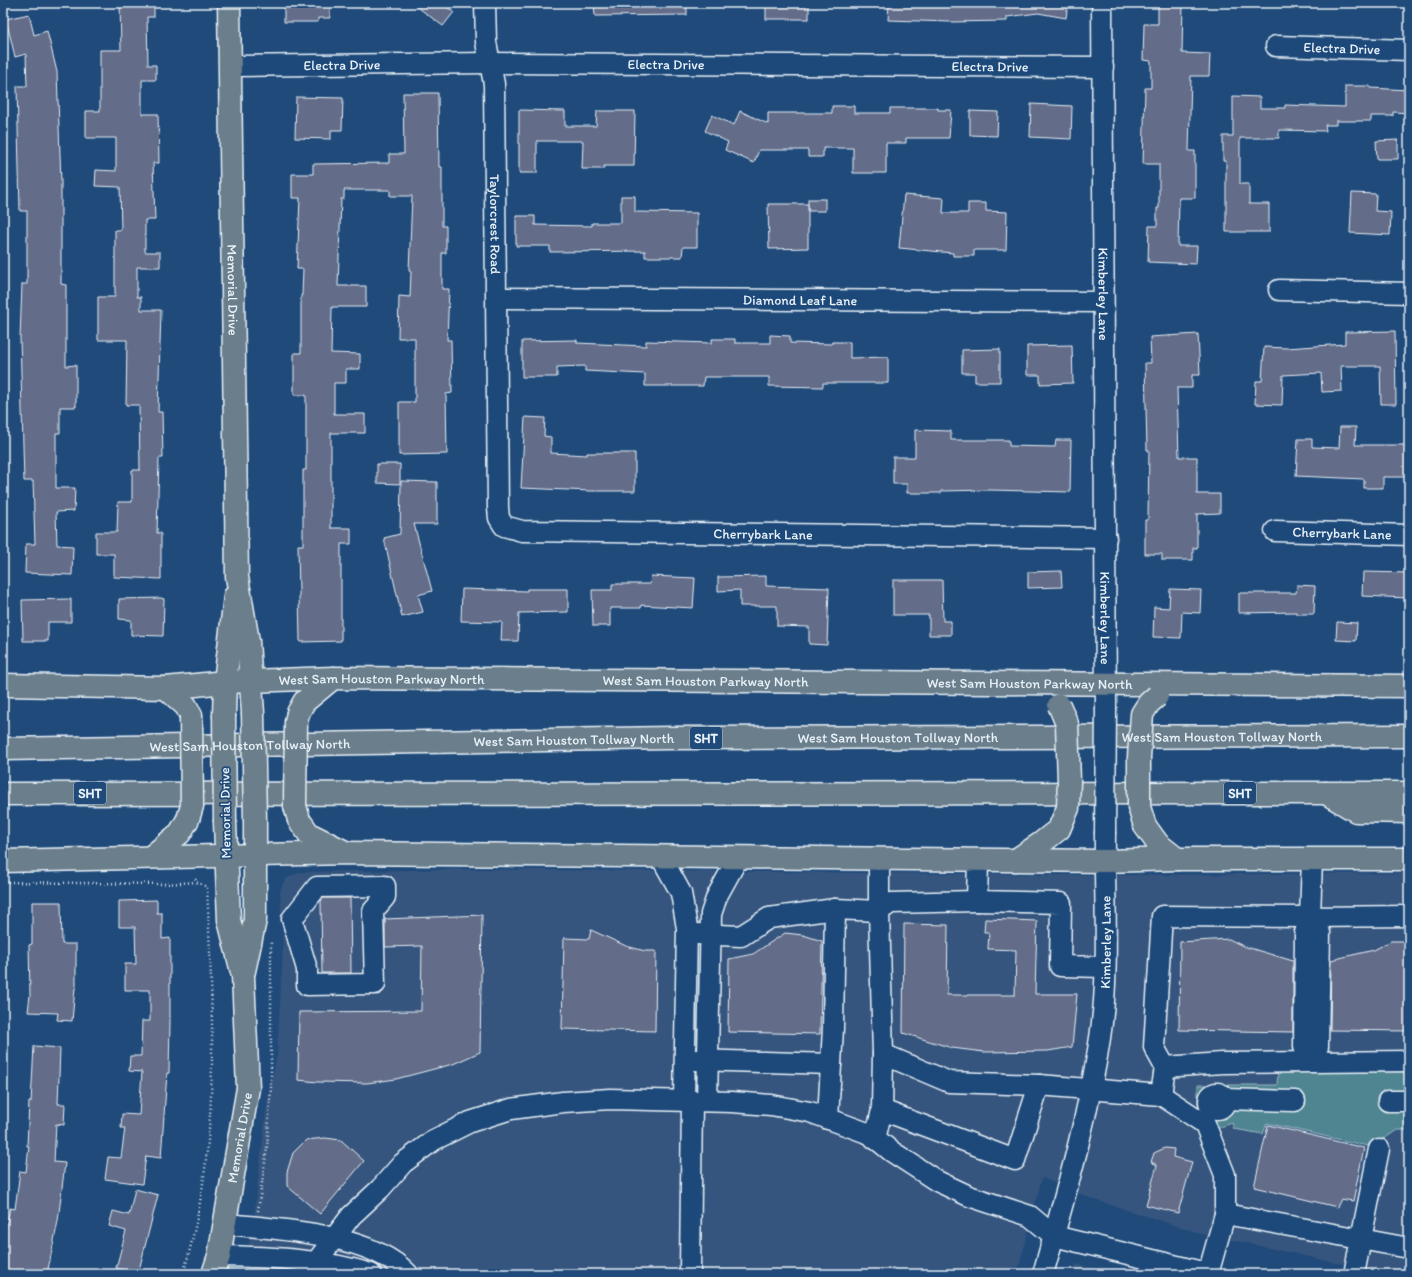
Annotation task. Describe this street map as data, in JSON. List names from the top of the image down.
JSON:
{
  "streets": {
    "main road": [
      "Memorial Drive",
      "West Sam Houston Parkway North",
      "West Sam Houston Tollway North",
      "SHT"
    ],
    "street": [
      "Electra Drive",
      "Taylorcrest Road",
      "Kimberley Lane",
      "Diamond Leaf Lane",
      "Cherrybark Lane"
    ]
  },
  "crossings": [
    ["Electra Drive", "Taylorcrest Road"],
    ["Electra Drive", "Memorial Drive"],
    ["Electra Drive", "Kimberley Lane"],
    ["Taylorcrest Road", "Diamond Leaf Lane"],
    ["Taylorcrest Road", "Cherrybark Lane"],
    ["Memorial Drive", "West Sam Houston Parkway North"],
    ["Kimberley Lane", "Diamond Leaf Lane"],
    ["Kimberley Lane", "Cherrybark Lane"],
    ["Kimberley Lane", "West Sam Houston Parkway North"]
  ]
}
